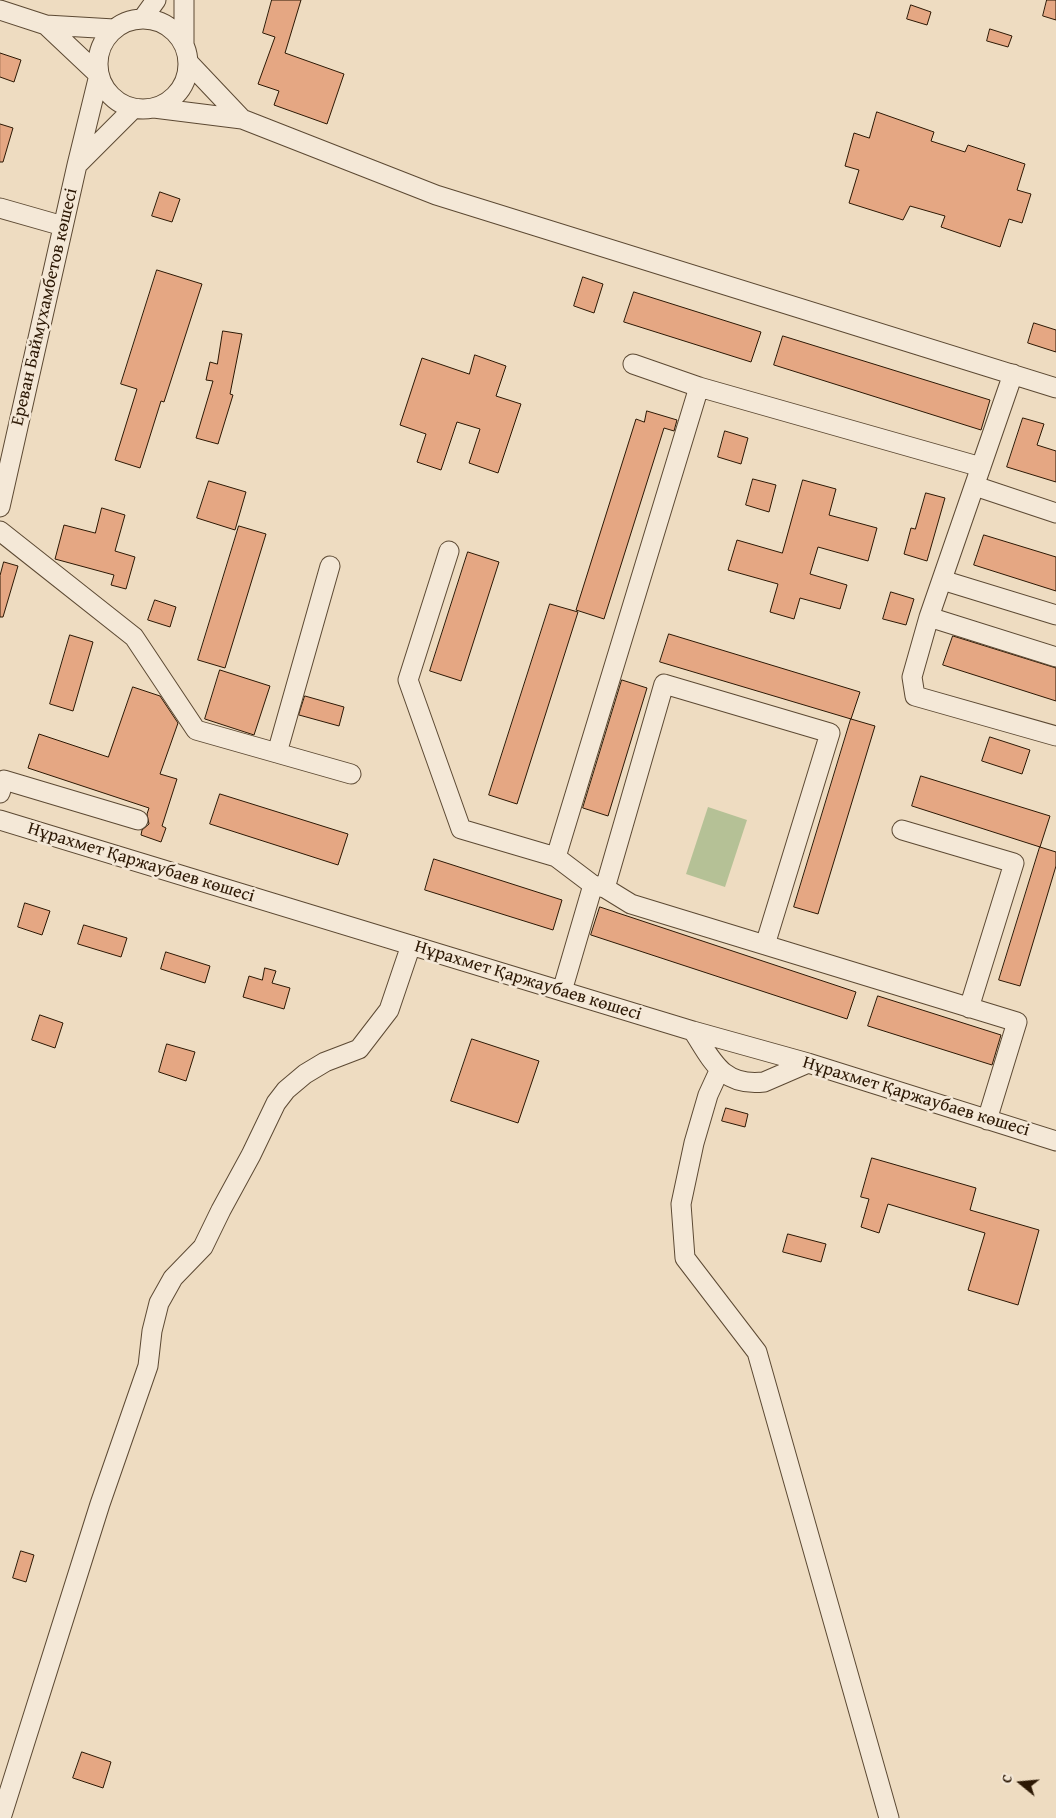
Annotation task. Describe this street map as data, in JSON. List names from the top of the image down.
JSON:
{
  "streets": {
    "street": ["Ереван Баймухамбетов көшесі", "Нұрахмет Қаржаубаев көшесі"]
  },
  "north": "left"
}
